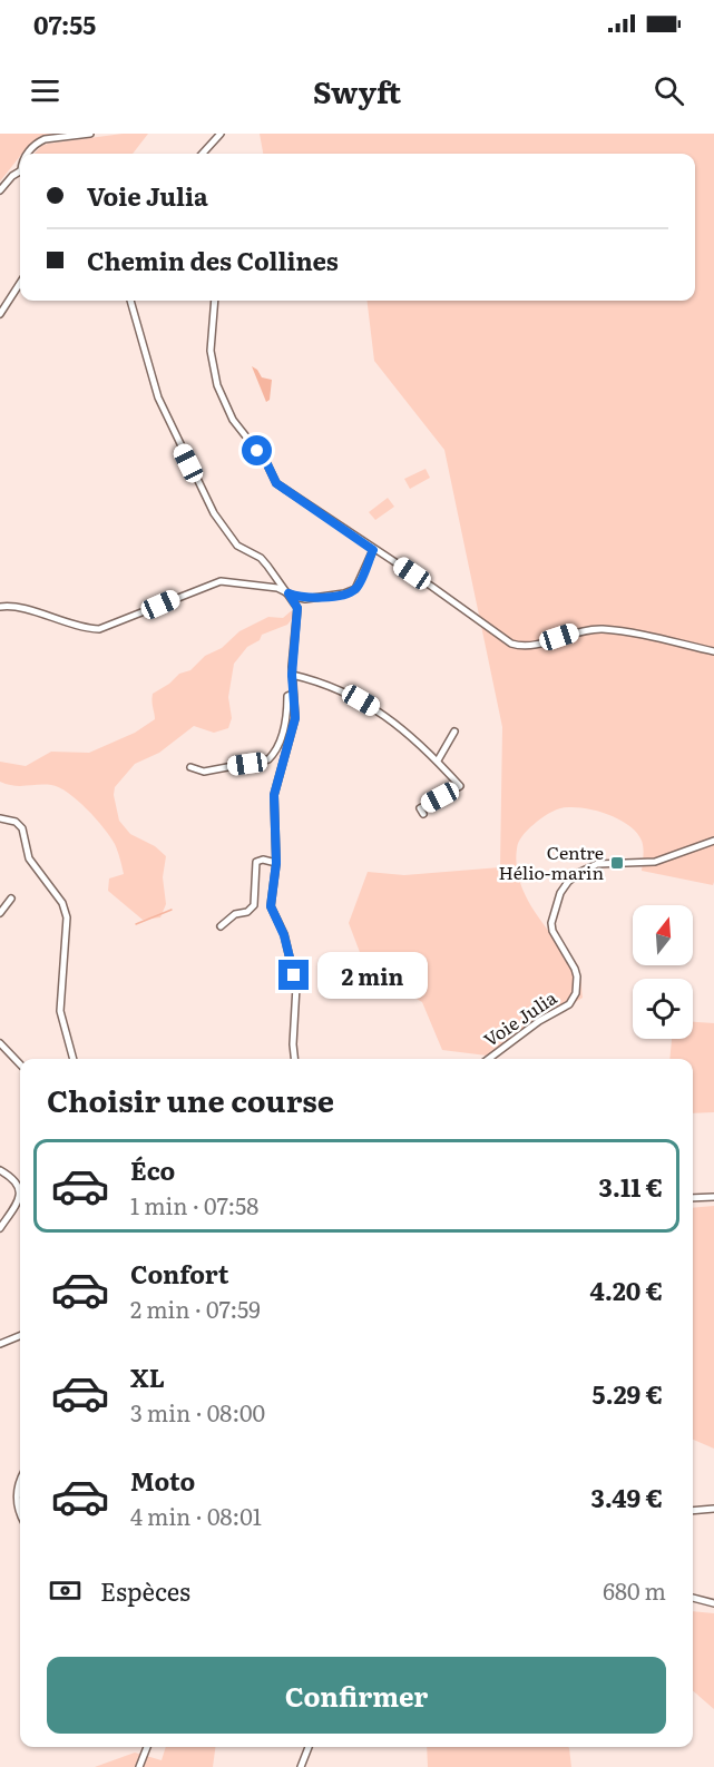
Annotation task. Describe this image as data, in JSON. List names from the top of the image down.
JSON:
{
  "streets": {
    "street": ["Voie Julia"]
  },
  "places": {
    "transit": ["Centre Hélio-marin"]
  },
  "north": "top",
  "page": {
    "status": "07:55",
    "header": "Swyft",
    "banner": ["Voie Julia", "Chemin des Collines"],
    "bubble": "2 min",
    "heading": "Choisir une course",
    "list": [
      {
        "name": "Éco",
        "note": "1 min · 07:58",
        "value": "3.11 €"
      },
      {
        "name": "Confort",
        "note": "2 min · 07:59",
        "value": "4.20 €"
      },
      {
        "name": "XL",
        "note": "3 min · 08:00",
        "value": "5.29 €"
      },
      {
        "name": "Moto",
        "note": "4 min · 08:01",
        "value": "3.49 €"
      }
    ],
    "pay": ["Espèces", "680 m"],
    "buttons": "Confirmer"
  }
}
